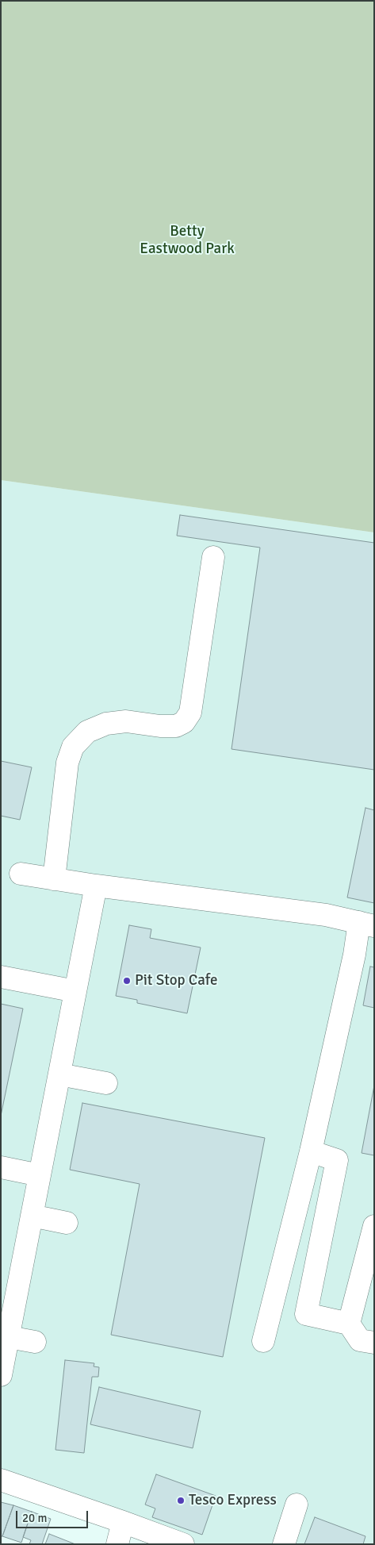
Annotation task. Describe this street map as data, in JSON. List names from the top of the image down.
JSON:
{
  "parks": ["Betty Eastwood Park"],
  "places": ["Pit Stop Cafe", "Tesco Express"],
  "scale_bar": "20 m"
}
